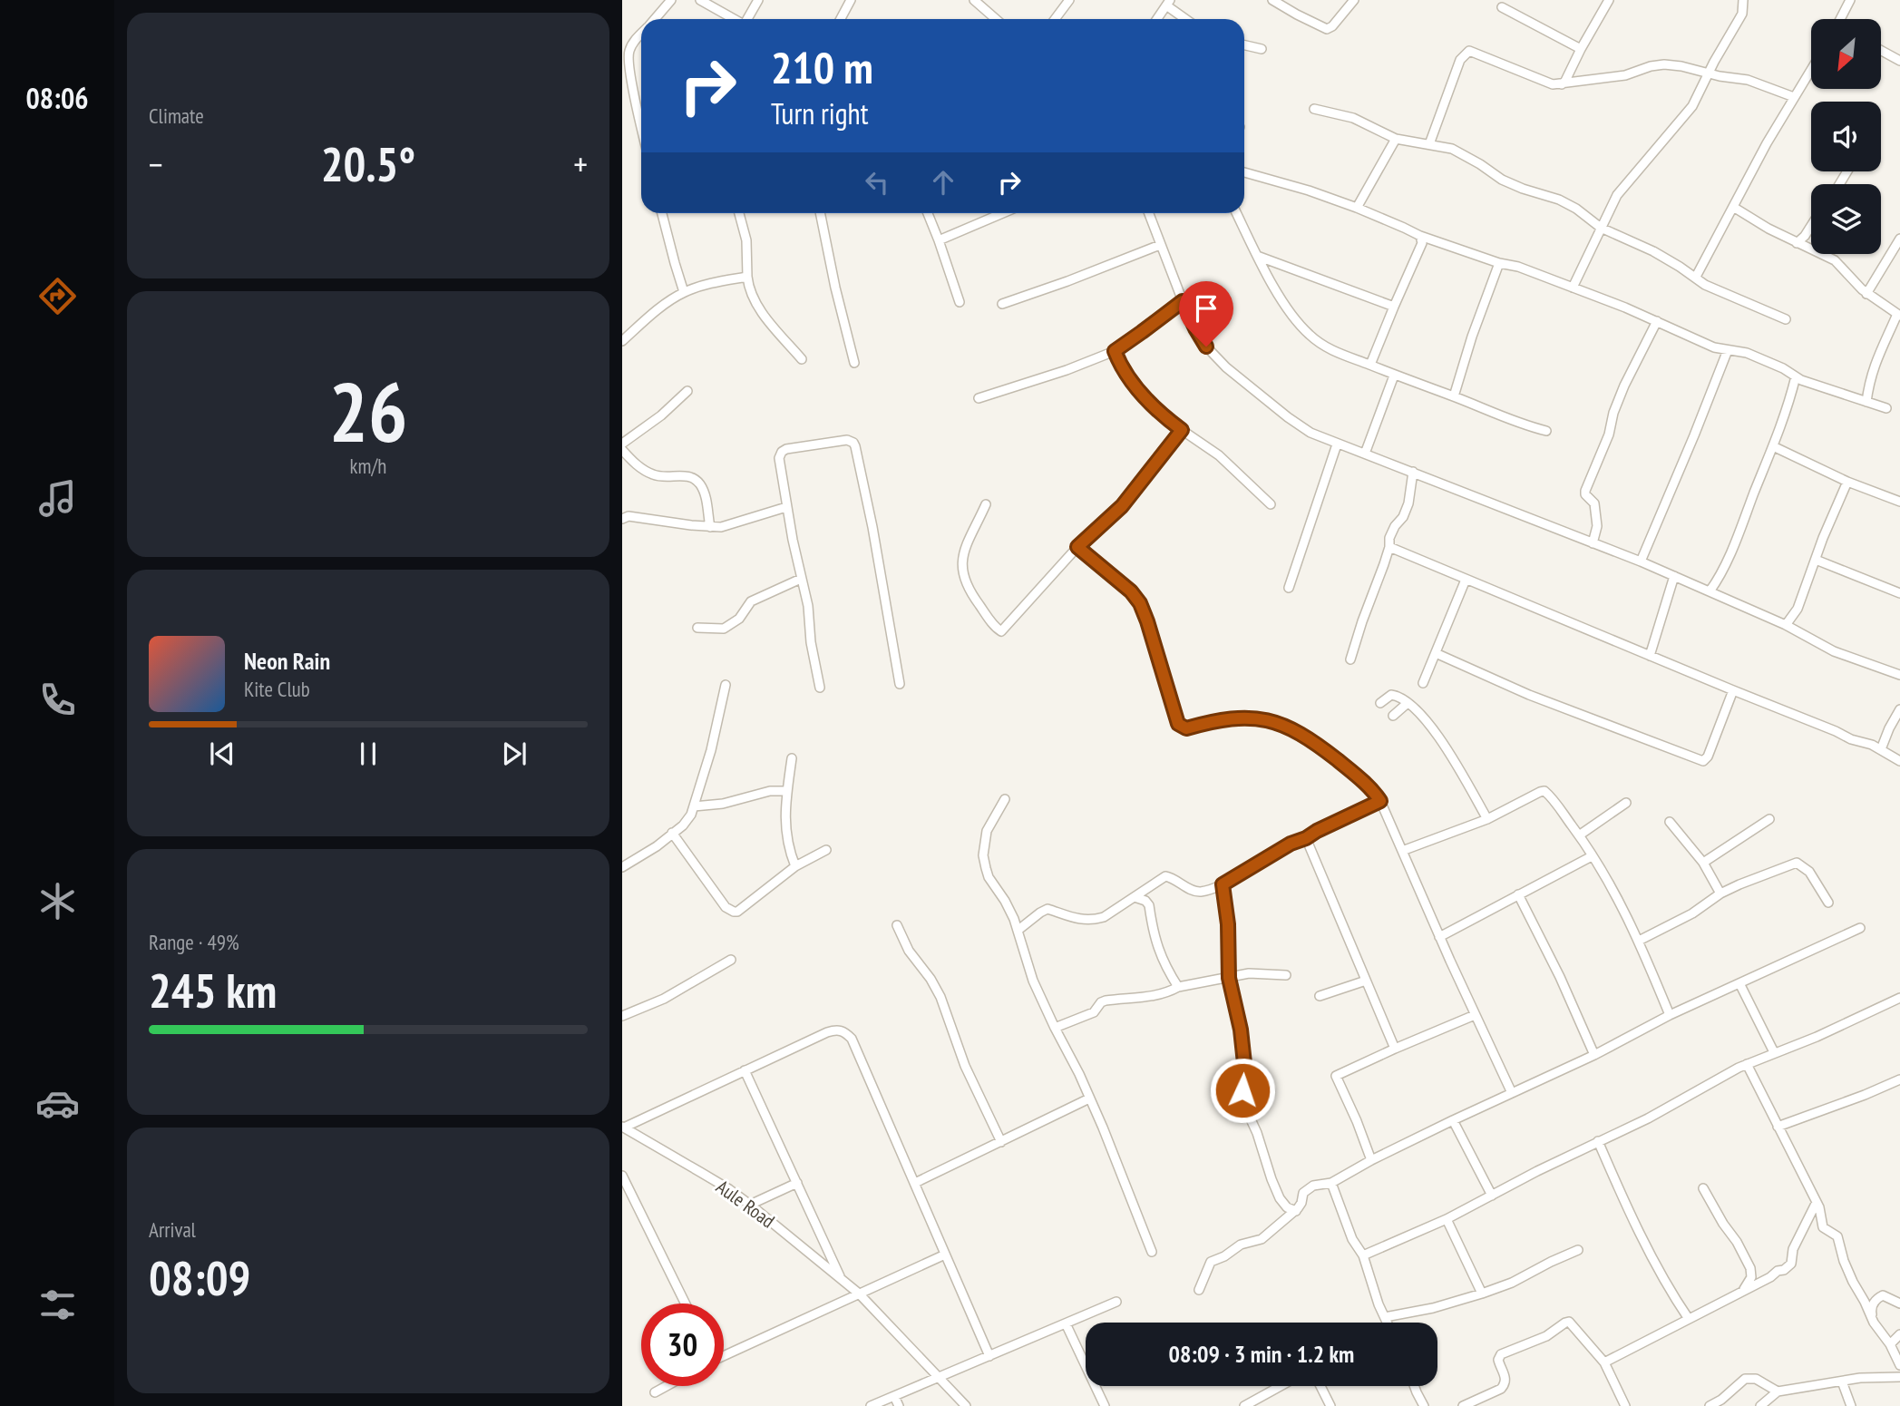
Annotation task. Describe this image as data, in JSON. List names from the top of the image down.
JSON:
{
  "streets": {
    "street": ["Aule Road"]
  },
  "north": "bottom left",
  "page": {
    "tabs": "08:06",
    "tile": [
      "Climate",
      ["26", "km/h"],
      ["Range · 49%", "245 km"],
      ["Arrival", "08:09"]
    ],
    "turn": ["210 m", "Turn right"],
    "heat": ["−", "20.5°", "+"],
    "song": ["Neon Rain", "Kite Club"],
    "limit": "30",
    "trip": "08:09 · 3 min · 1.2 km"
  }
}
